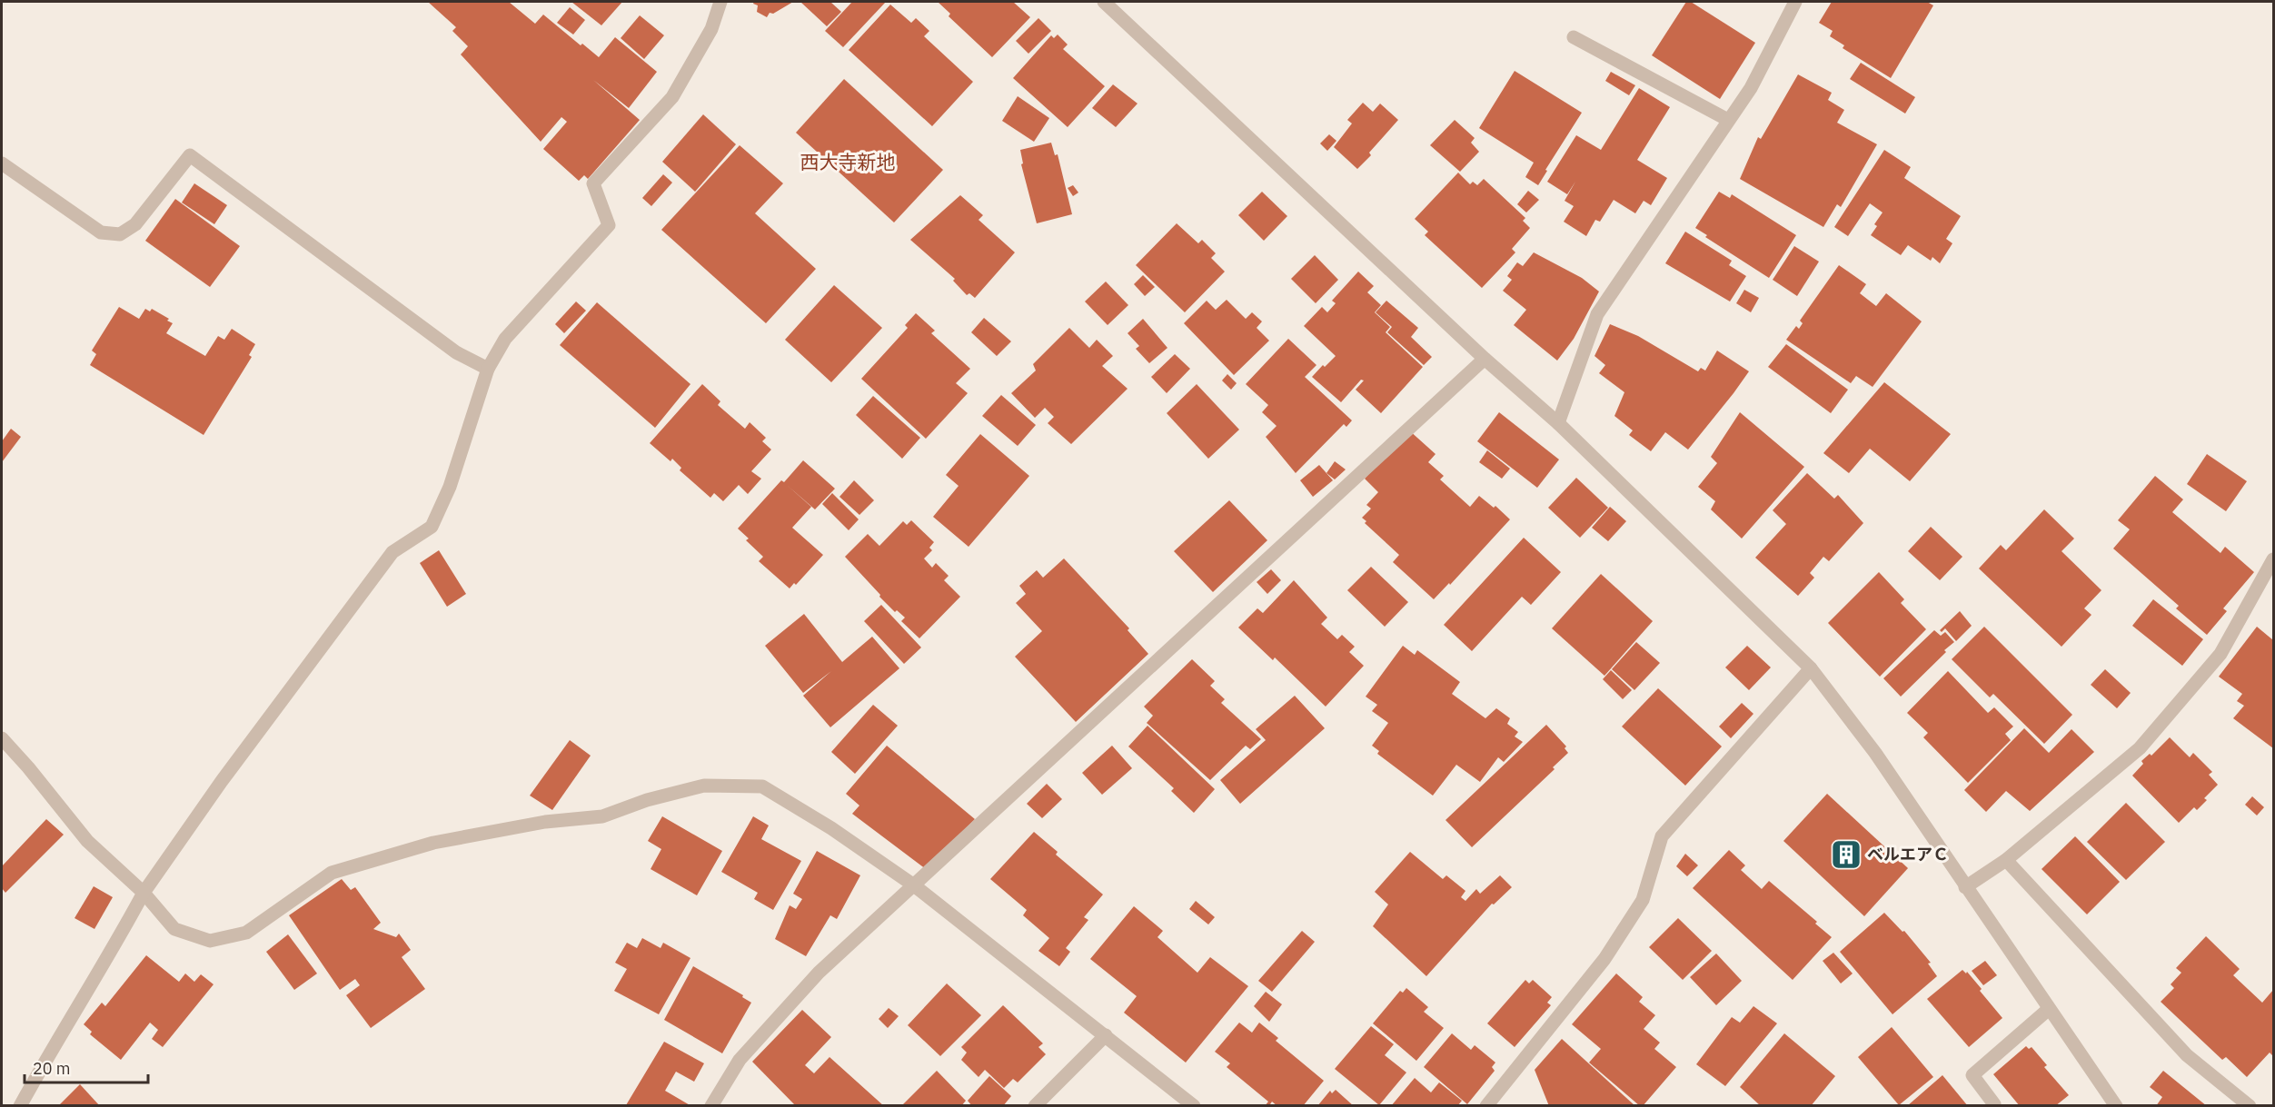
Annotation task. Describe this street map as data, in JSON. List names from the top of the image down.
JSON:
{
  "districts": ["西大寺新地"],
  "places": {
    "building": ["ベルエアＣ"]
  },
  "scale_bar": "20 m"
}
